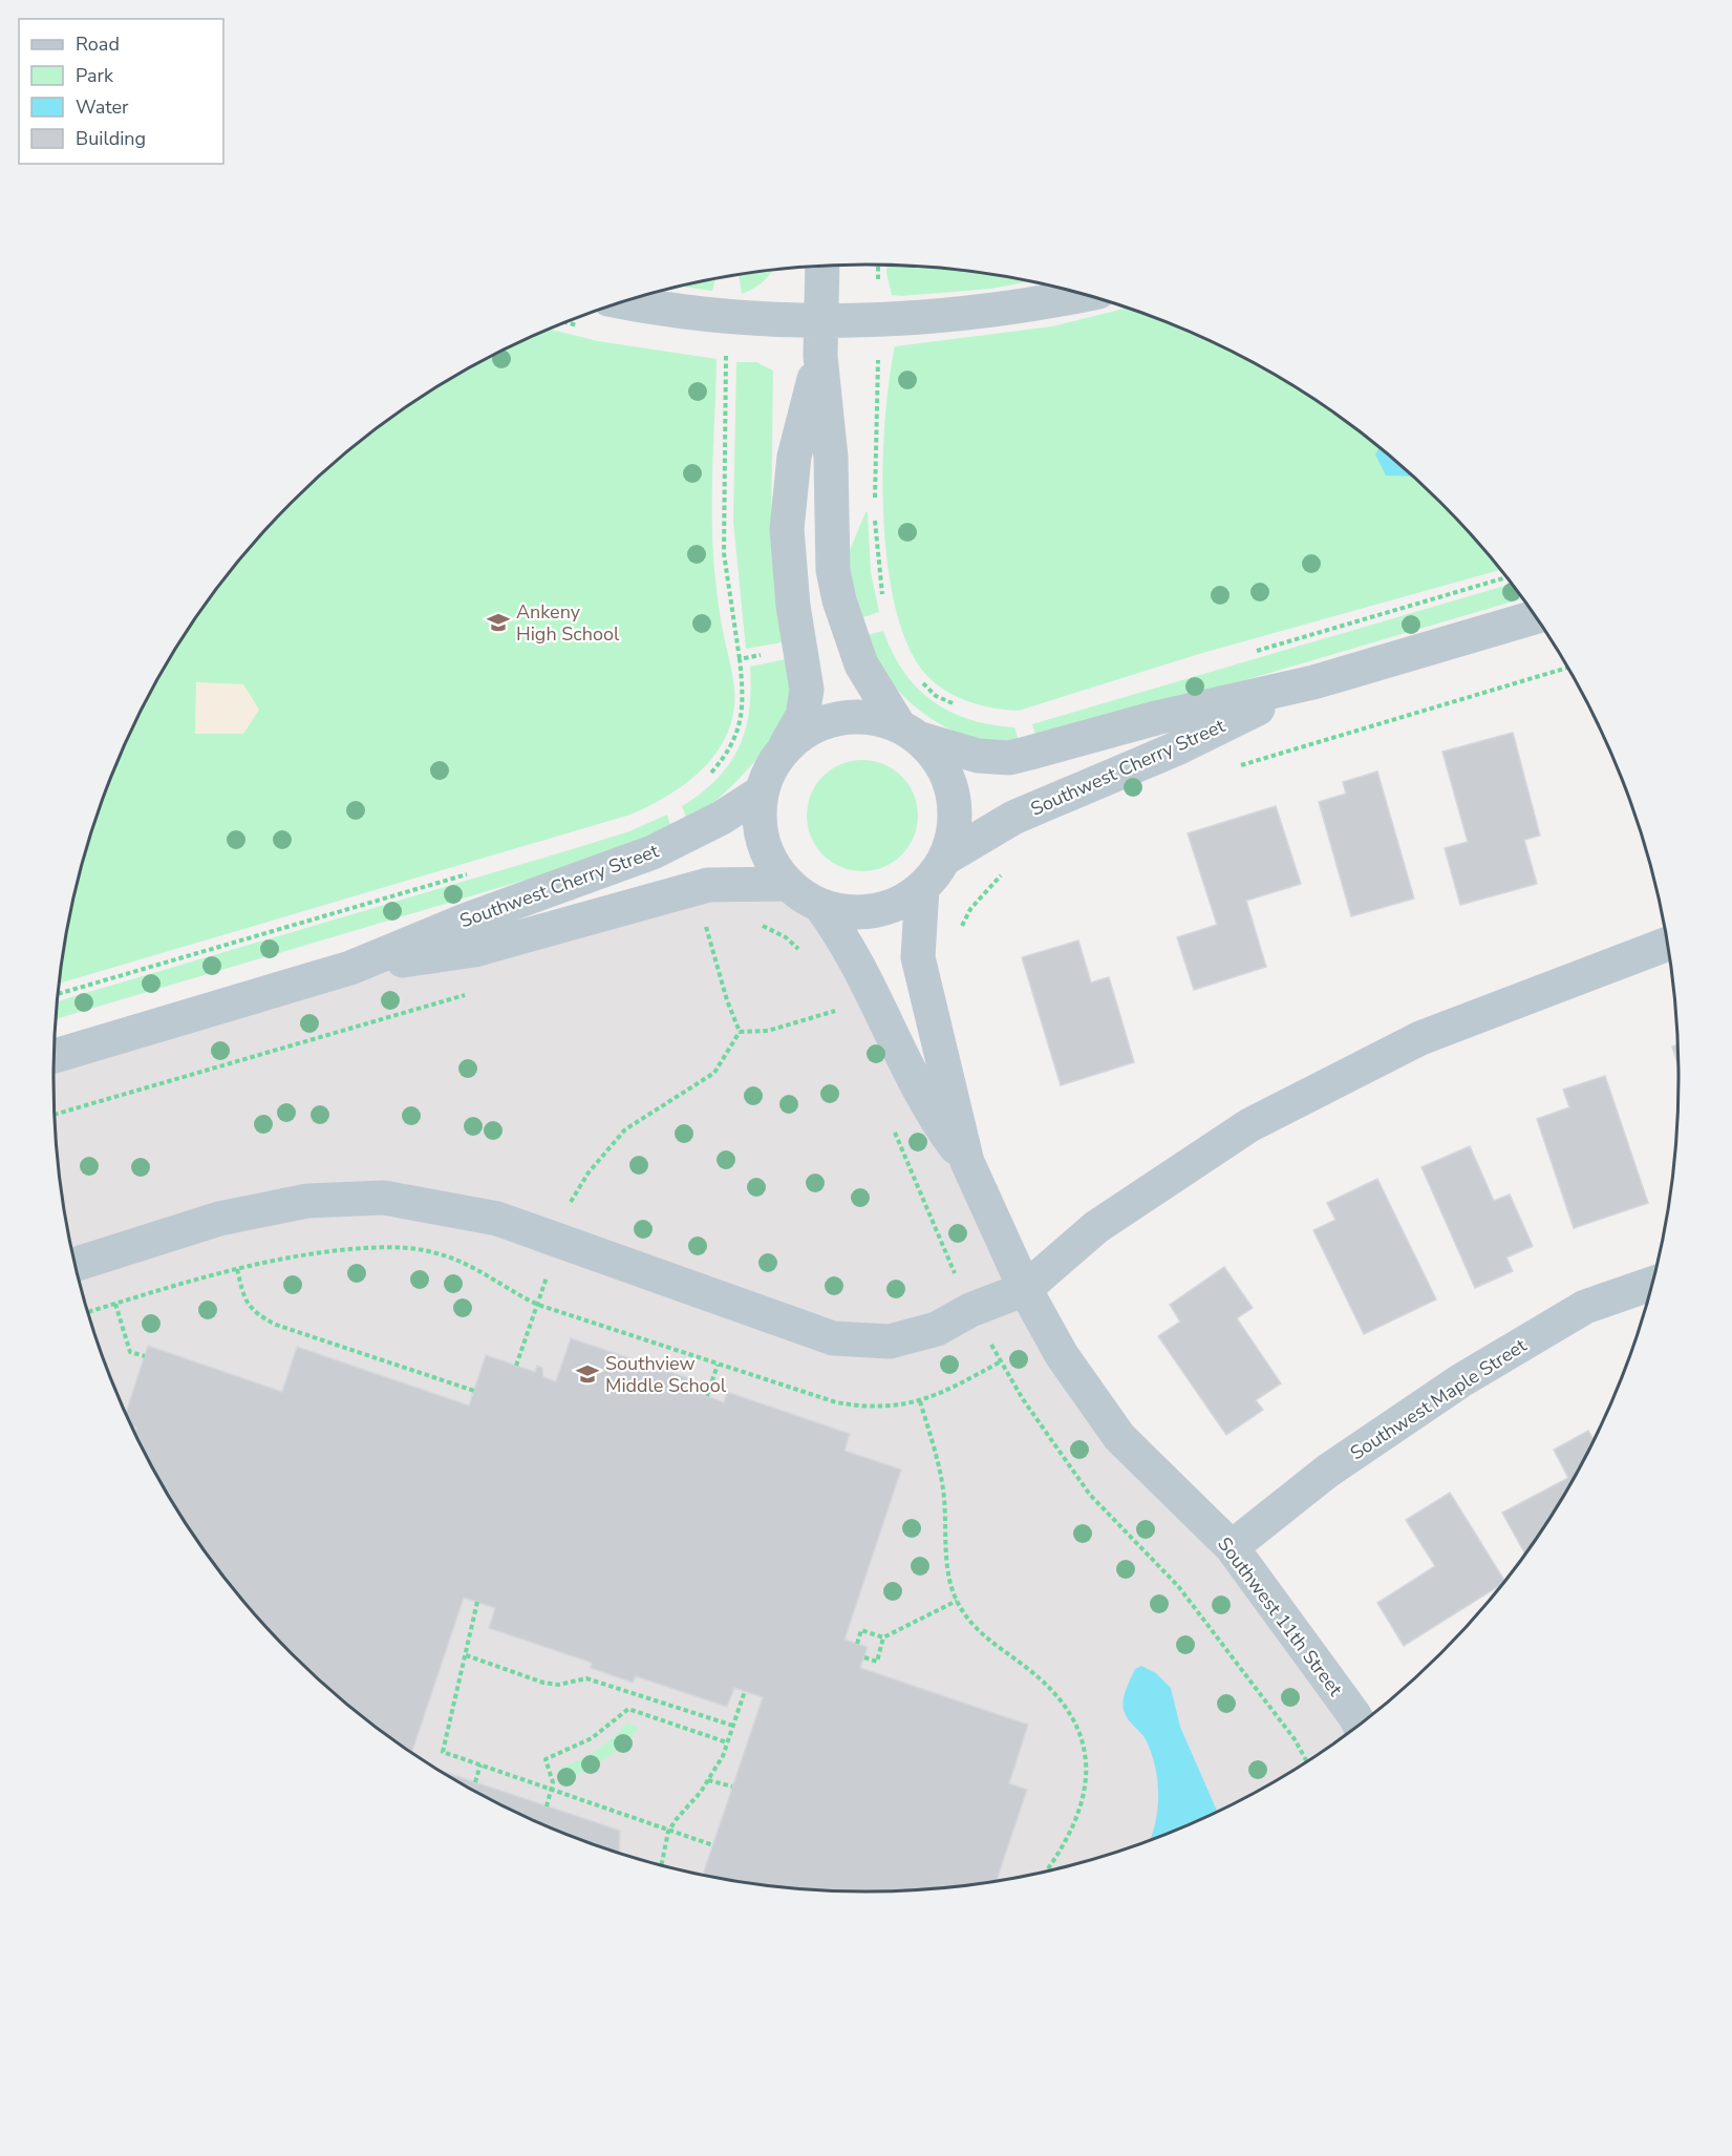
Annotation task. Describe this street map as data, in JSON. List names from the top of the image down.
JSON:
{
  "streets": {
    "street": ["Southwest Cherry Street", "Southwest Maple Street", "Southwest 11th Street"]
  },
  "crossings": [
    ["Southwest Cherry Street", "Southwest 11th Street"],
    ["Southwest Maple Street", "Southwest 11th Street"]
  ],
  "places": {
    "school or university": ["Ankeny High School", "Southview Middle School"]
  },
  "legend": [
    "Road",
    "Park",
    "Water",
    "Building"
  ]
}
